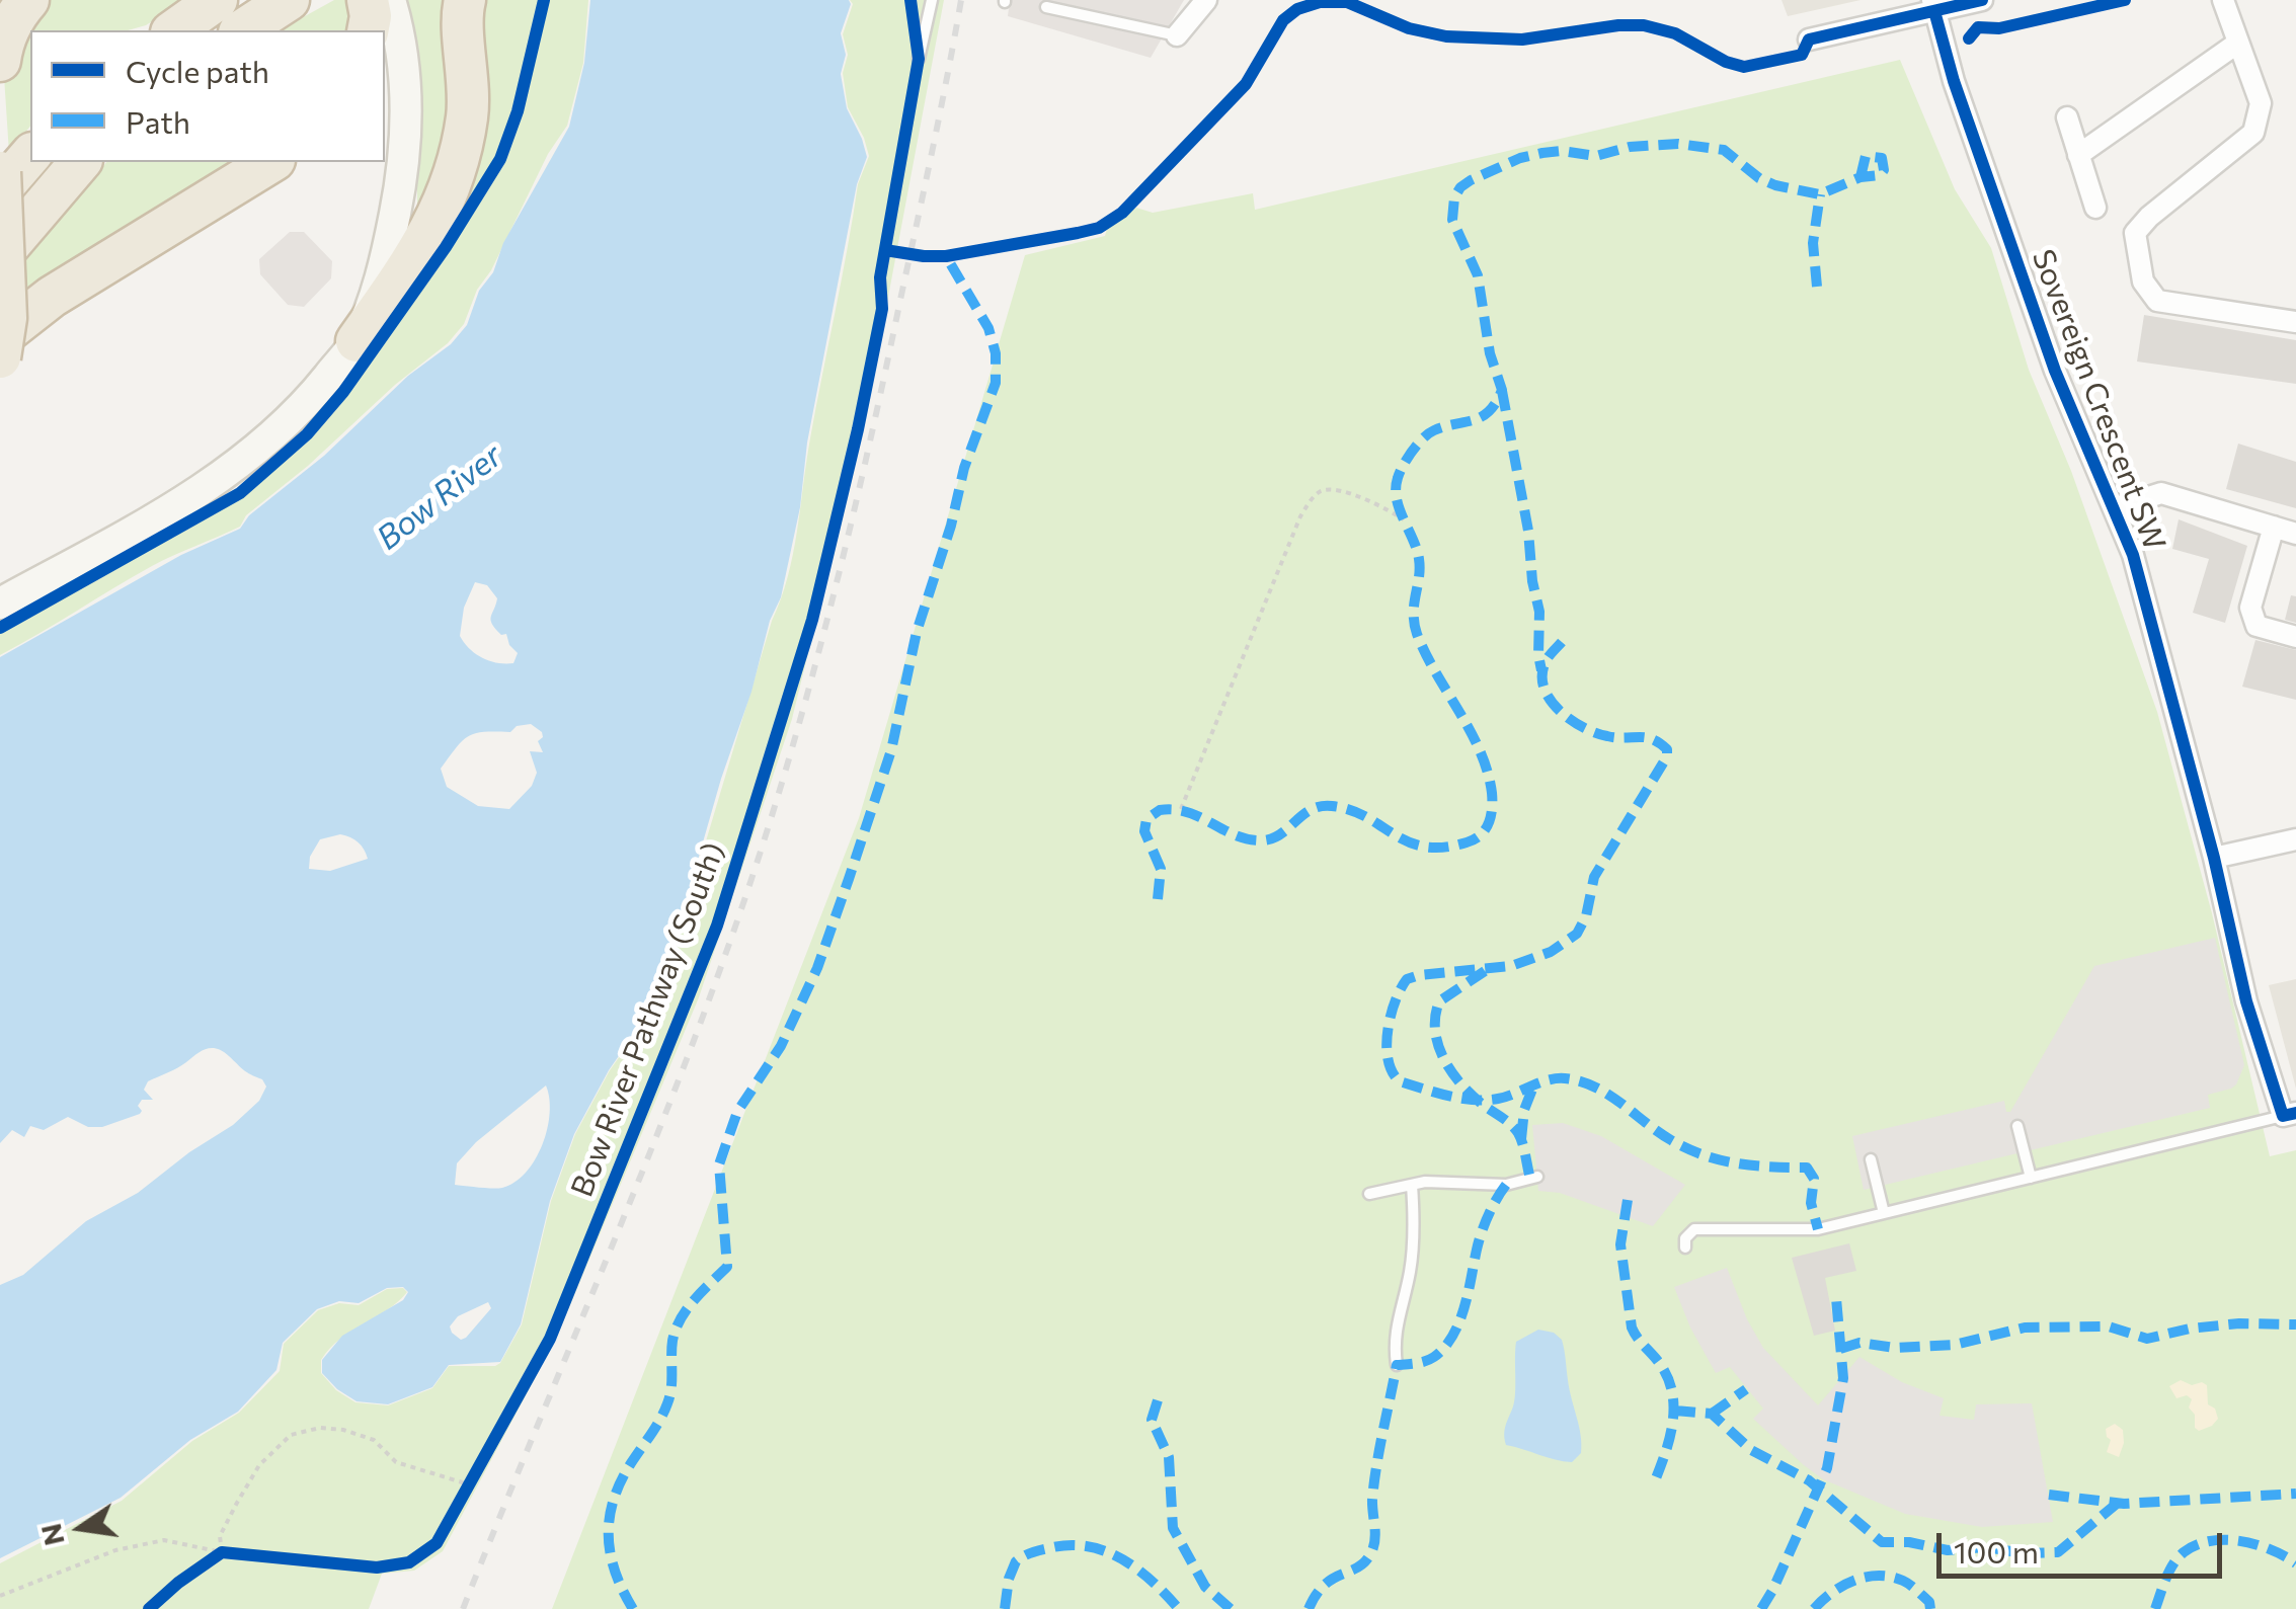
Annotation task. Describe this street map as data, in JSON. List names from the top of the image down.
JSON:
{
  "streets": {
    "street": ["Sovereign Crescent SW"],
    "cycle path": ["Bow River Pathway (South)"]
  },
  "water": ["Bow River"],
  "legend": ["Cycle path", "Path"],
  "scale_bar": "100 m",
  "north": "left"
}
